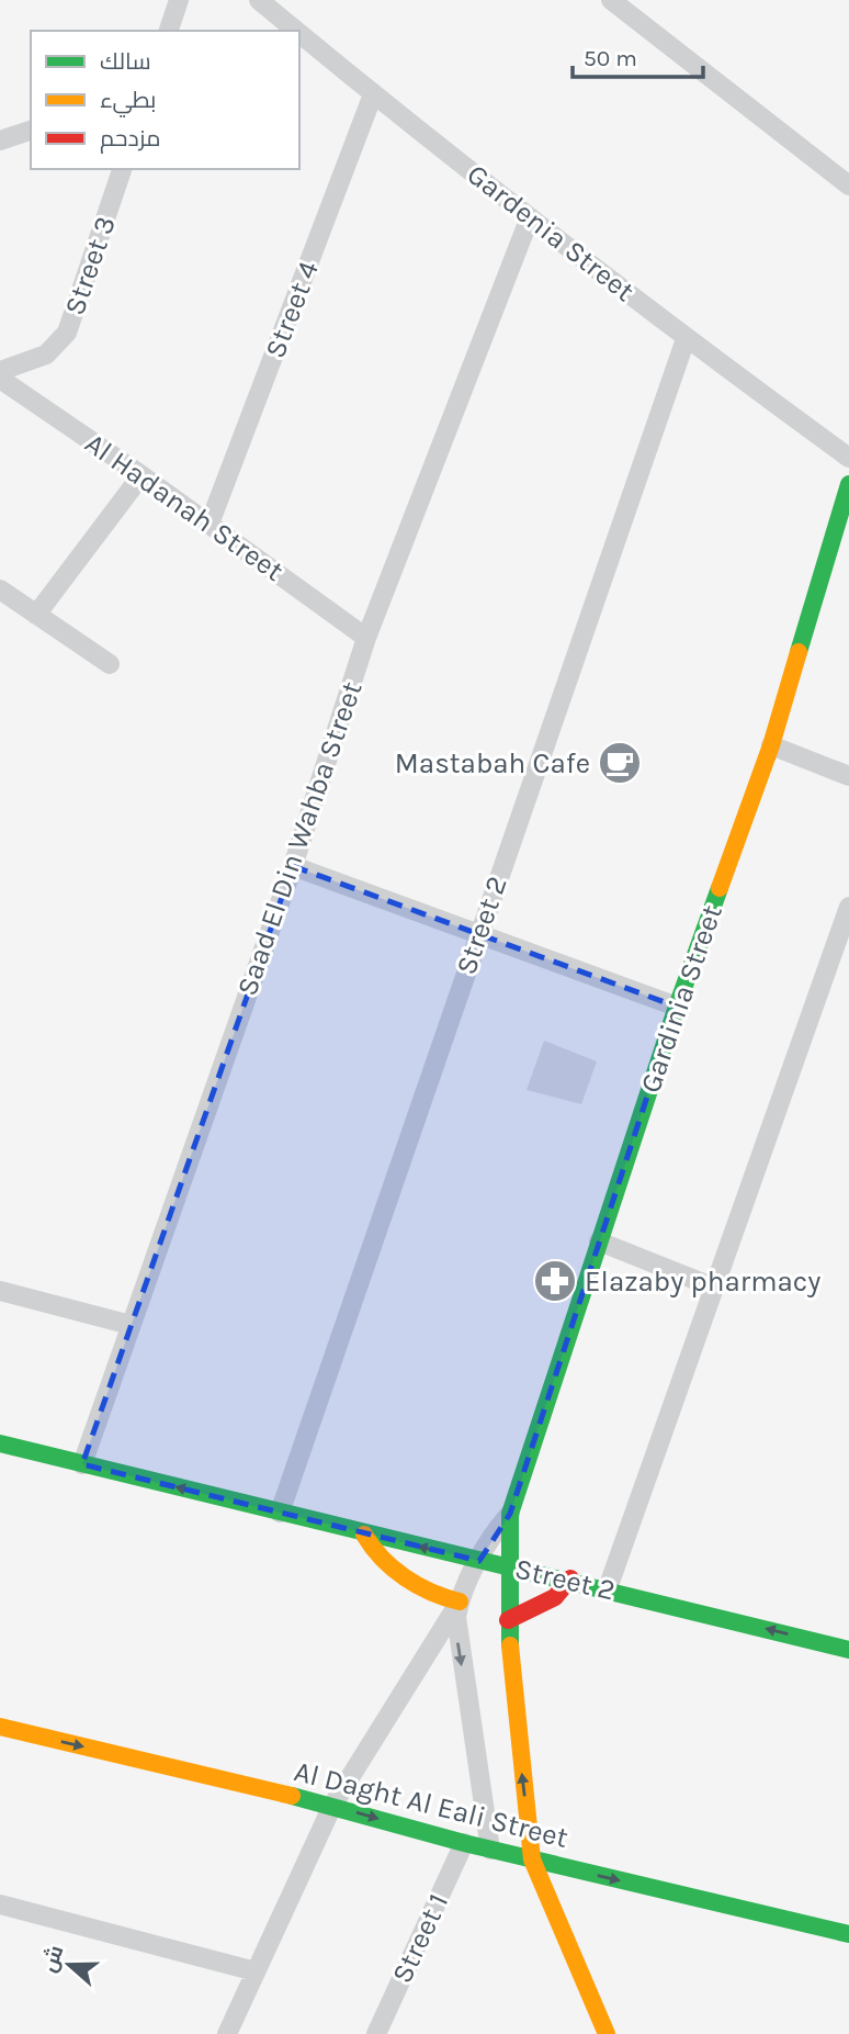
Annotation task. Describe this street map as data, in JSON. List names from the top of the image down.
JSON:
{
  "streets": {
    "street": [
      "Gardenia Street",
      "Street 3",
      "Street 4",
      "Al Hadanah Street",
      "Saad El Din Wahba Street",
      "Street 2",
      "Gardinia Street",
      "Al Daght Al Eali Street",
      "Street 1"
    ]
  },
  "crossings": [
    ["Gardenia Street", "Street 4"],
    ["Gardenia Street", "Saad El Din Wahba Street"],
    ["Gardenia Street", "Street 2"],
    ["Street 4", "Al Hadanah Street"],
    ["Al Hadanah Street", "Saad El Din Wahba Street"],
    ["Saad El Din Wahba Street", "Street 2"],
    ["Street 2", "Gardinia Street"],
    ["Gardinia Street", "Al Daght Al Eali Street"],
    ["Al Daght Al Eali Street", "Street 1"]
  ],
  "one_way": ["Al Daght Al Eali Street"],
  "places": {
    "cafe": ["Mastabah Cafe"],
    "pharmacy": ["Elazaby pharmacy"]
  },
  "legend": ["سالك", "بطيء", "مزدحم"],
  "scale_bar": "50 m",
  "north": "left"
}
